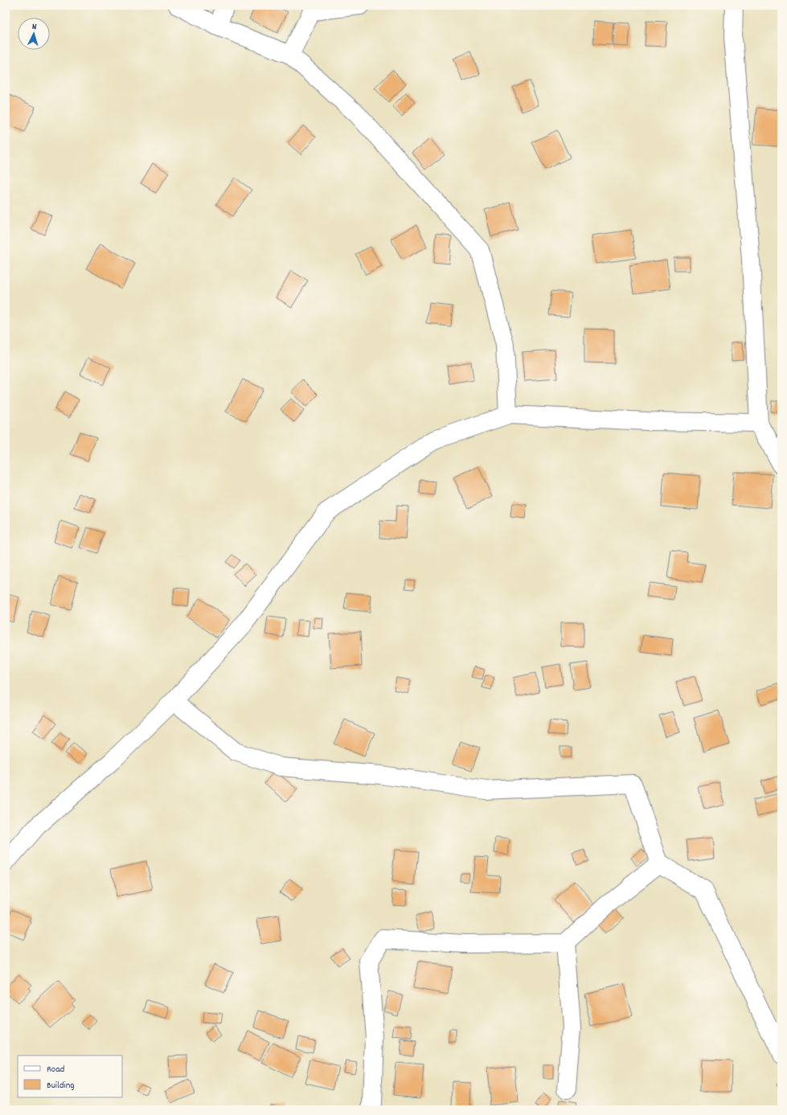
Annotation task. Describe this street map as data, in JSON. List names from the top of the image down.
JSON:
{
  "legend": ["Road", "Building"],
  "north": "top"
}
